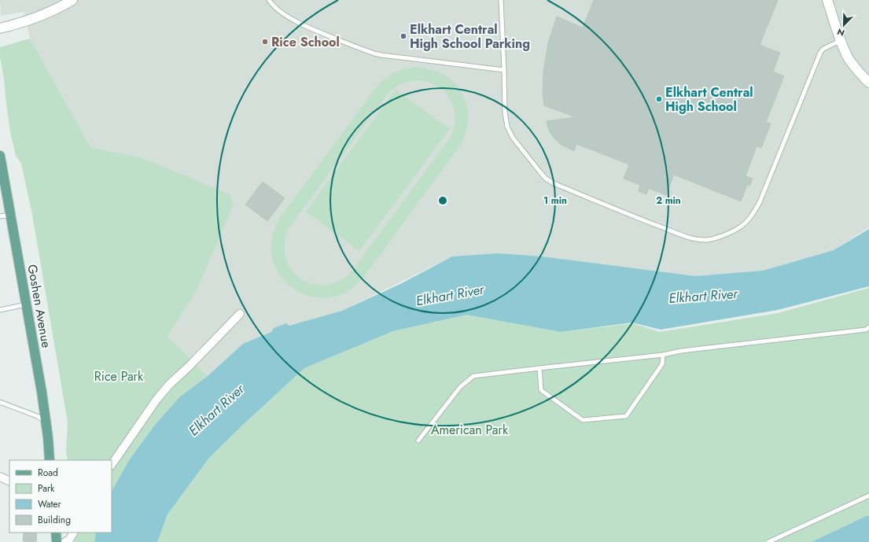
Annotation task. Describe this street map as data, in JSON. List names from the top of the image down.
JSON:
{
  "streets": {
    "main road": ["Goshen Avenue"]
  },
  "water": ["Elkhart River"],
  "parks": ["Rice Park", "American Park"],
  "places": ["Elkhart Central High School Parking", "Rice School", "Elkhart Central High School"],
  "legend": [
    "Road",
    "Park",
    "Water",
    "Building"
  ],
  "north": "bottom left",
  "rings": ["1 min", "2 min"]
}
